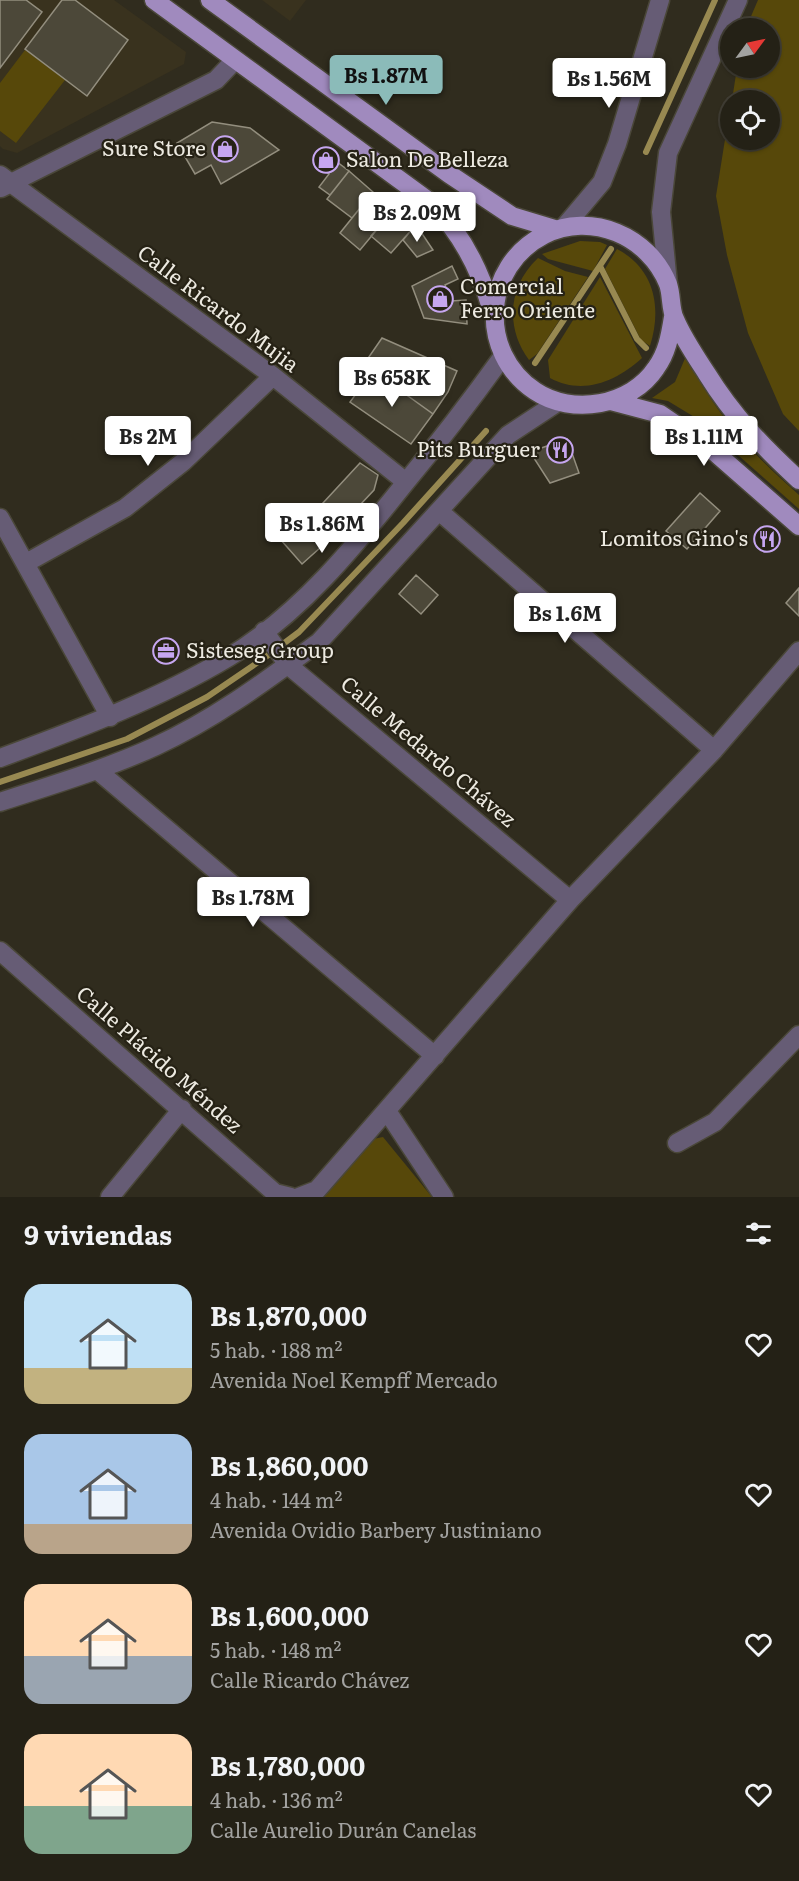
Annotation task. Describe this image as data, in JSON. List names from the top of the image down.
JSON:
{
  "streets": {
    "street": ["Calle Ricardo Mujia", "Calle Medardo Chávez", "Calle Plácido Méndez"]
  },
  "places": {
    "shop": ["Sure Store", "Salon De Belleza", "Comercial Ferro Oriente"],
    "restaurant": ["Pits Burguer", "Lomitos Gino's"],
    "office": ["Sisteseg Group"]
  },
  "north": "top right",
  "page": {
    "price": [
      "Bs 1.87M",
      "Bs 1.56M",
      "Bs 2.09M",
      "Bs 658K",
      "Bs 2M",
      "Bs 1.11M",
      "Bs 1.86M",
      "Bs 1.6M",
      "Bs 1.78M"
    ],
    "heading": "9 viviendas",
    "list": [
      {
        "name": "Bs 1,870,000",
        "note": "5 hab. · 188 m² · Avenida Noel Kempff Mercado"
      },
      {
        "name": "Bs 1,860,000",
        "note": "4 hab. · 144 m² · Avenida Ovidio Barbery Justiniano"
      },
      {
        "name": "Bs 1,600,000",
        "note": "5 hab. · 148 m² · Calle Ricardo Chávez"
      },
      {
        "name": "Bs 1,780,000",
        "note": "4 hab. · 136 m² · Calle Aurelio Durán Canelas"
      }
    ]
  }
}
